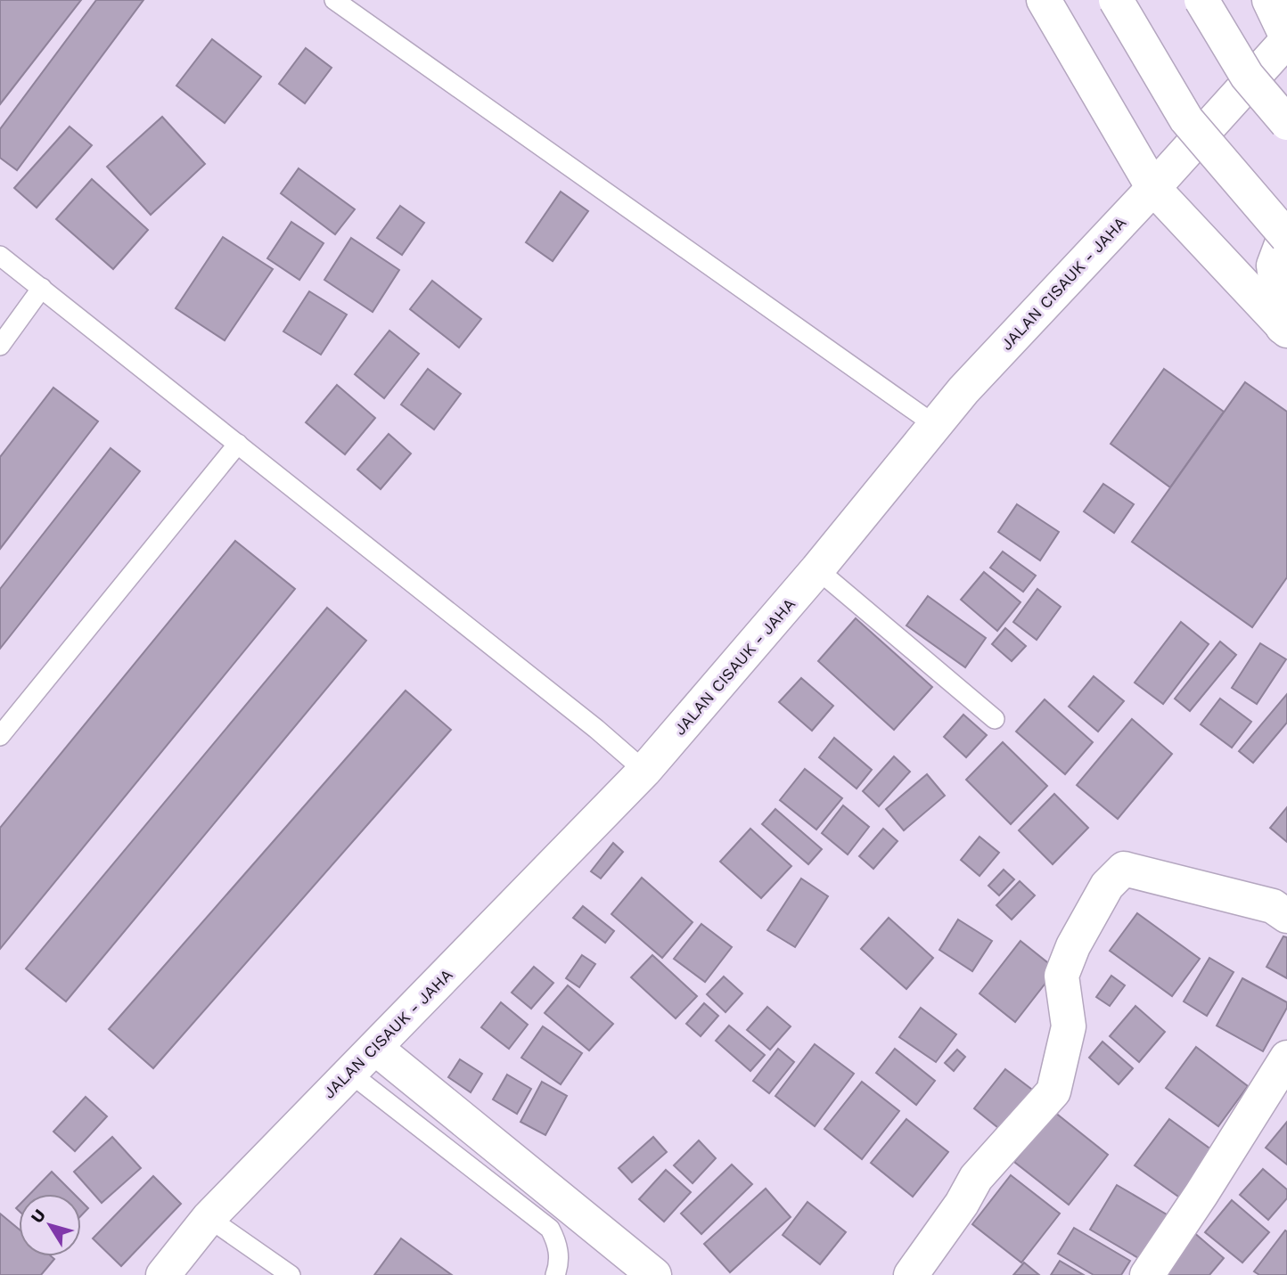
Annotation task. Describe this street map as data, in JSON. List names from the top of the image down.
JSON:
{
  "streets": {
    "main road": ["JALAN CISAUK - JAHA"]
  },
  "north": "top left"
}
